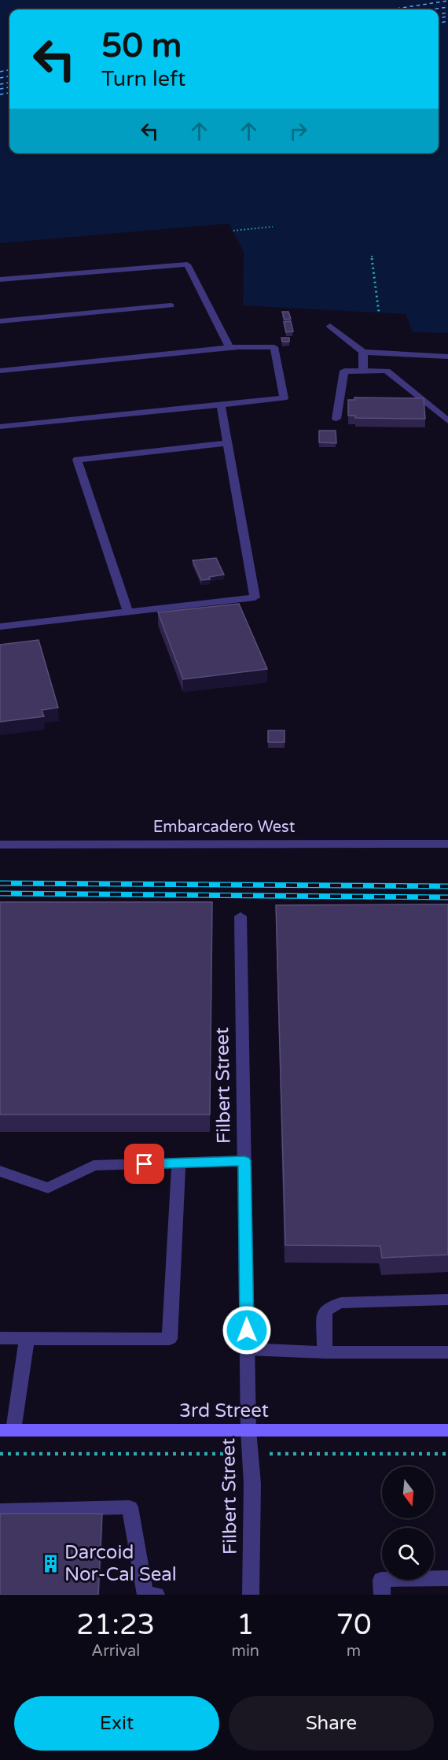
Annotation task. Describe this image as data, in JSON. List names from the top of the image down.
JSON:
{
  "streets": {
    "street": ["Embarcadero West", "Filbert Street", "3rd Street"]
  },
  "crossings": [
    ["Filbert Street", "3rd Street"]
  ],
  "places": {
    "building": ["Darcoid Nor-Cal Seal"]
  },
  "north": "bottom",
  "page": {
    "turn": ["50 m", "Turn left"],
    "eta": [
      "21:23",
      "Arrival",
      "1",
      "min",
      "70",
      "m"
    ],
    "buttons": ["Exit", "Share"]
  }
}
